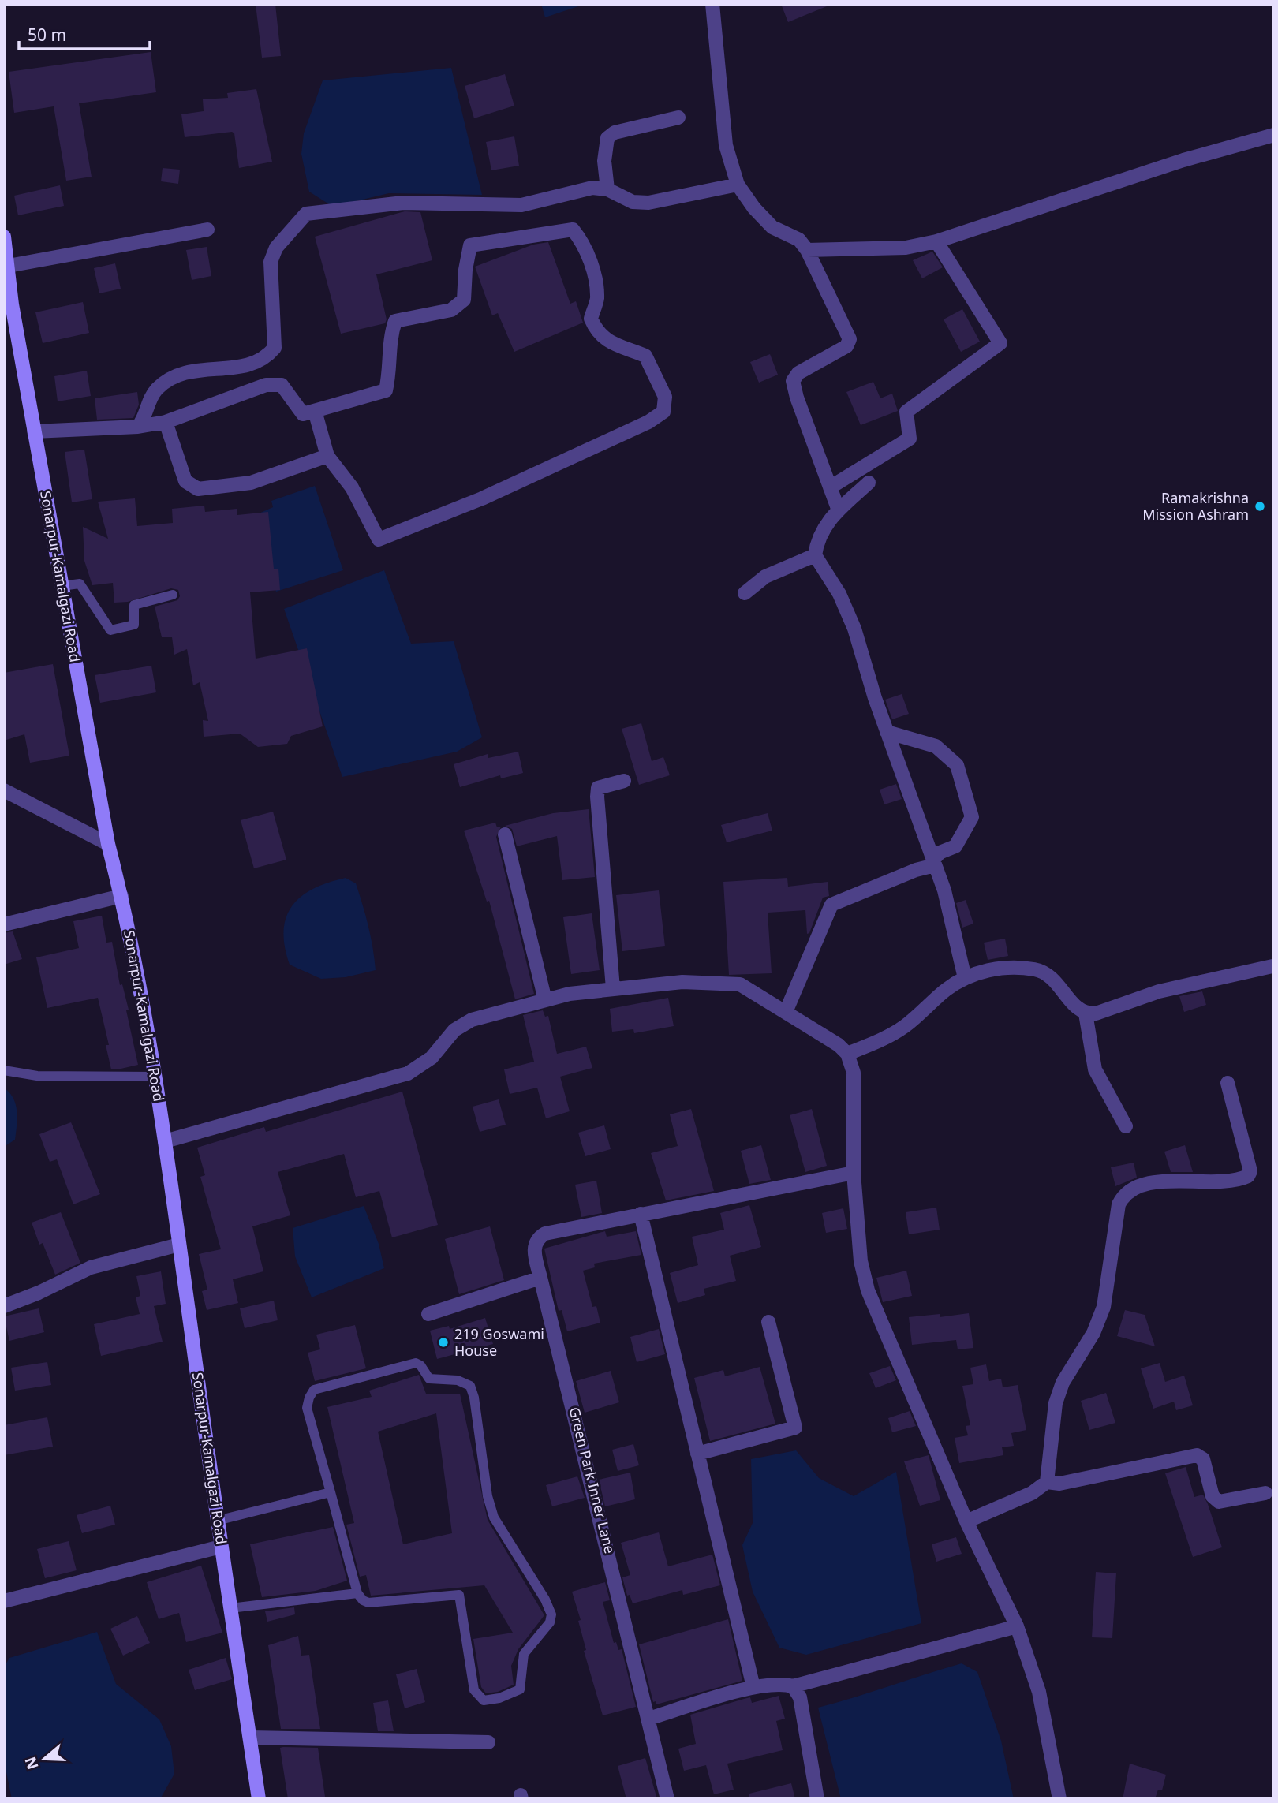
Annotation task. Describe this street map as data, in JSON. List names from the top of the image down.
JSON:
{
  "streets": {
    "main road": ["Sonarpur-Kamalgazi Road"],
    "street": ["Green Park Inner Lane"]
  },
  "places": ["Ramakrishna Mission Ashram", "219 Goswami House"],
  "scale_bar": "50 m",
  "north": "left"
}
